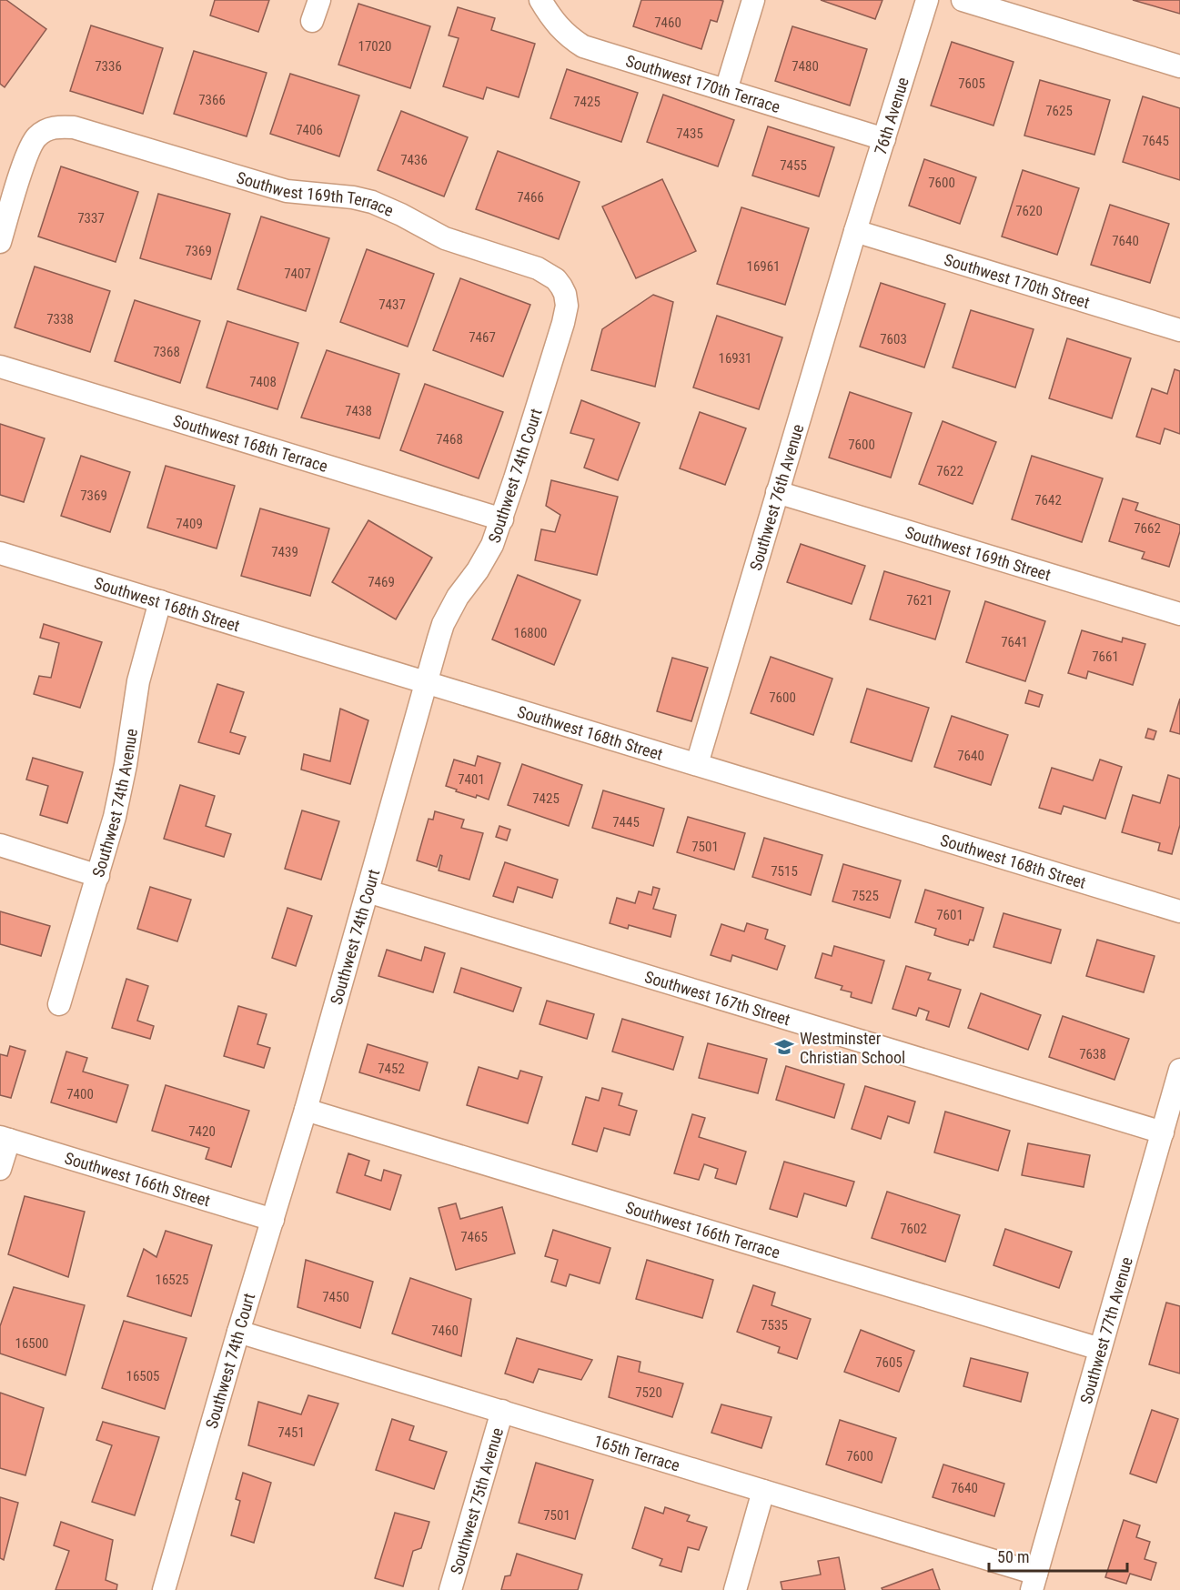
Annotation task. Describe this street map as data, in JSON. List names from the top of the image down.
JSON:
{
  "streets": {
    "street": [
      "Southwest 170th Terrace",
      "76th Avenue",
      "Southwest 169th Terrace",
      "Southwest 170th Street",
      "Southwest 168th Terrace",
      "Southwest 74th Court",
      "Southwest 76th Avenue",
      "Southwest 169th Street",
      "Southwest 168th Street",
      "Southwest 74th Avenue",
      "Southwest 167th Street",
      "Southwest 166th Street",
      "Southwest 166th Terrace",
      "Southwest 77th Avenue",
      "165th Terrace",
      "Southwest 75th Avenue"
    ]
  },
  "crossings": [
    ["Southwest 170th Terrace", "76th Avenue"],
    ["76th Avenue", "Southwest 170th Street"],
    ["76th Avenue", "Southwest 76th Avenue"],
    ["Southwest 169th Terrace", "Southwest 74th Court"],
    ["Southwest 170th Street", "Southwest 76th Avenue"],
    ["Southwest 168th Terrace", "Southwest 74th Court"],
    ["Southwest 74th Court", "Southwest 168th Street"],
    ["Southwest 74th Court", "Southwest 167th Street"],
    ["Southwest 74th Court", "Southwest 166th Street"],
    ["Southwest 74th Court", "Southwest 166th Terrace"],
    ["Southwest 74th Court", "165th Terrace"],
    ["Southwest 76th Avenue", "Southwest 169th Street"],
    ["Southwest 76th Avenue", "Southwest 168th Street"],
    ["Southwest 168th Street", "Southwest 74th Avenue"],
    ["Southwest 167th Street", "Southwest 77th Avenue"],
    ["Southwest 166th Terrace", "Southwest 77th Avenue"],
    ["Southwest 77th Avenue", "165th Terrace"],
    ["165th Terrace", "Southwest 75th Avenue"]
  ],
  "places": {
    "school or university": ["Westminster Christian School"]
  },
  "house_numbers": [
    "7460",
    "17020",
    "7336",
    "7480",
    "7605",
    "7366",
    "7425",
    "7625",
    "7406",
    "7435",
    "7645",
    "7436",
    "7455",
    "7600",
    "7466",
    "7620",
    "7337",
    "7640",
    "7369",
    "16961",
    "7407",
    "7437",
    "7338",
    "7467",
    "7603",
    "7368",
    "16931",
    "7408",
    "7438",
    "7468",
    "7600",
    "7622",
    "7369",
    "7642",
    "7409",
    "7662",
    "7439",
    "7469",
    "7621",
    "16800",
    "7641",
    "7661",
    "7600",
    "7640",
    "7401",
    "7425",
    "7445",
    "7501",
    "7515",
    "7525",
    "7601",
    "7638",
    "7452",
    "7400",
    "7420",
    "7602",
    "7465",
    "16525",
    "7450",
    "7535",
    "7460",
    "16500",
    "7605",
    "16505",
    "7520",
    "7451",
    "7600",
    "7640",
    "7501"
  ],
  "scale_bar": "50 m"
}
